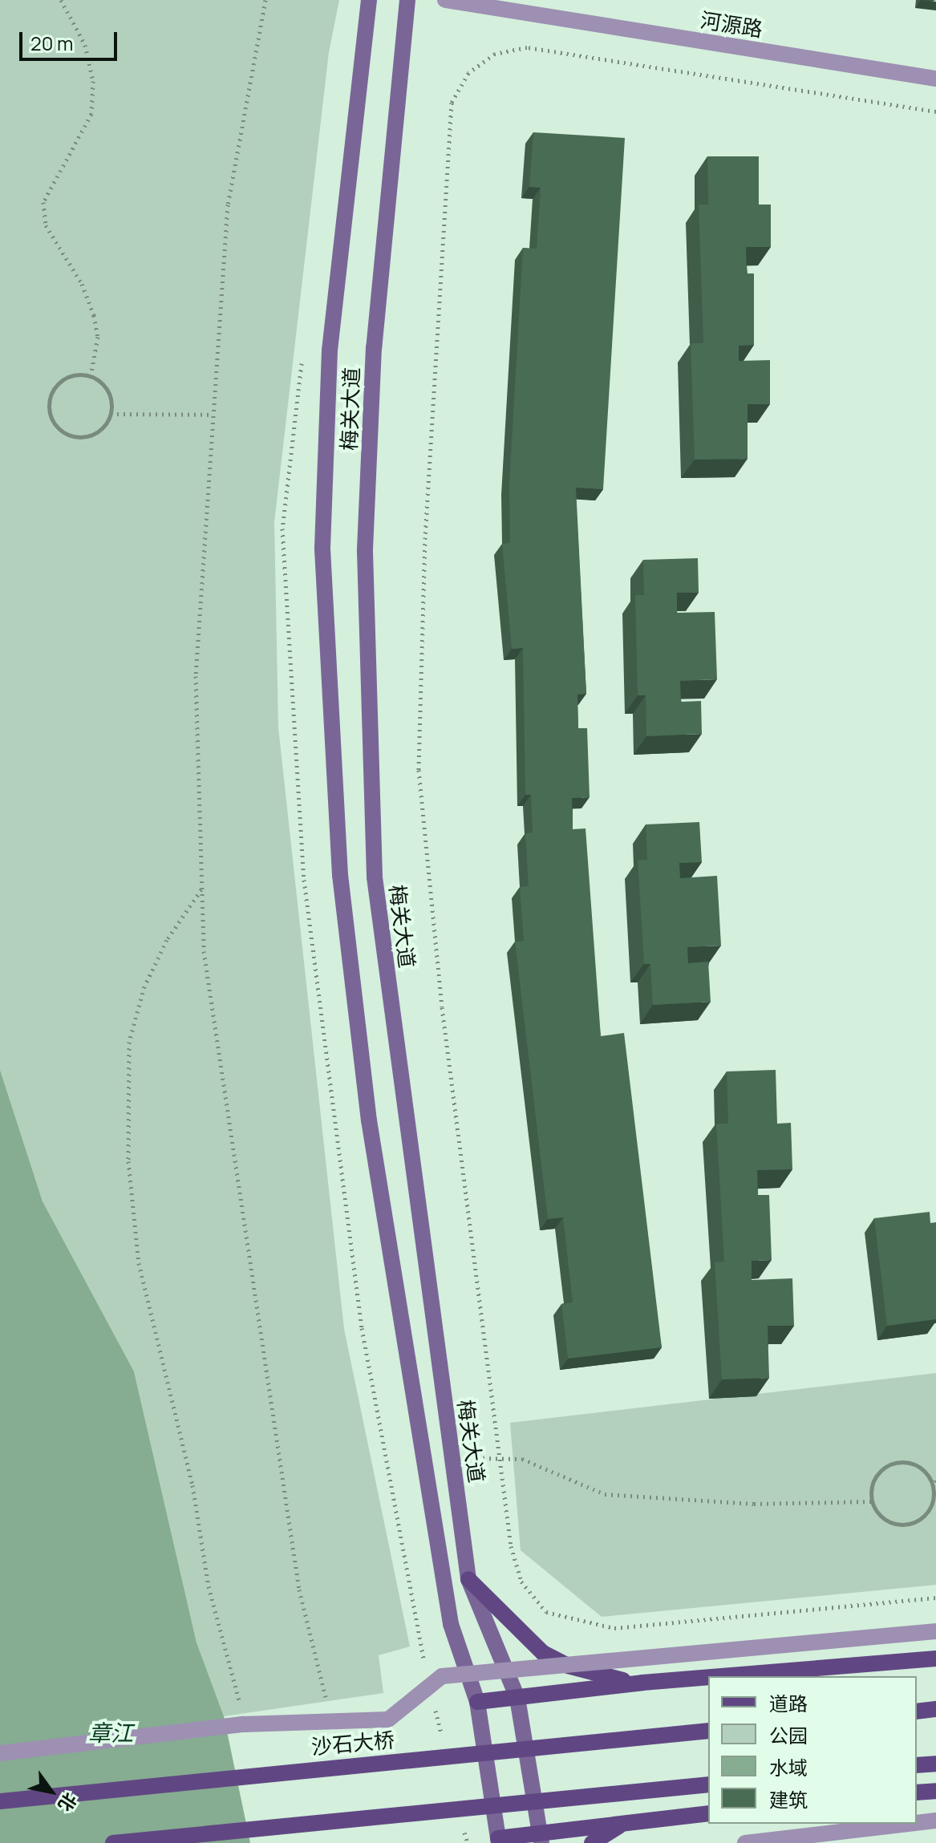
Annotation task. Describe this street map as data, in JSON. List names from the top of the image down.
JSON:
{
  "streets": {
    "main road": ["梅关大道", "沙石大桥"],
    "street": ["河源路"]
  },
  "water": ["章江"],
  "legend": [
    "道路",
    "公园",
    "水域",
    "建筑"
  ],
  "scale_bar": "20 m",
  "north": "bottom right"
}
